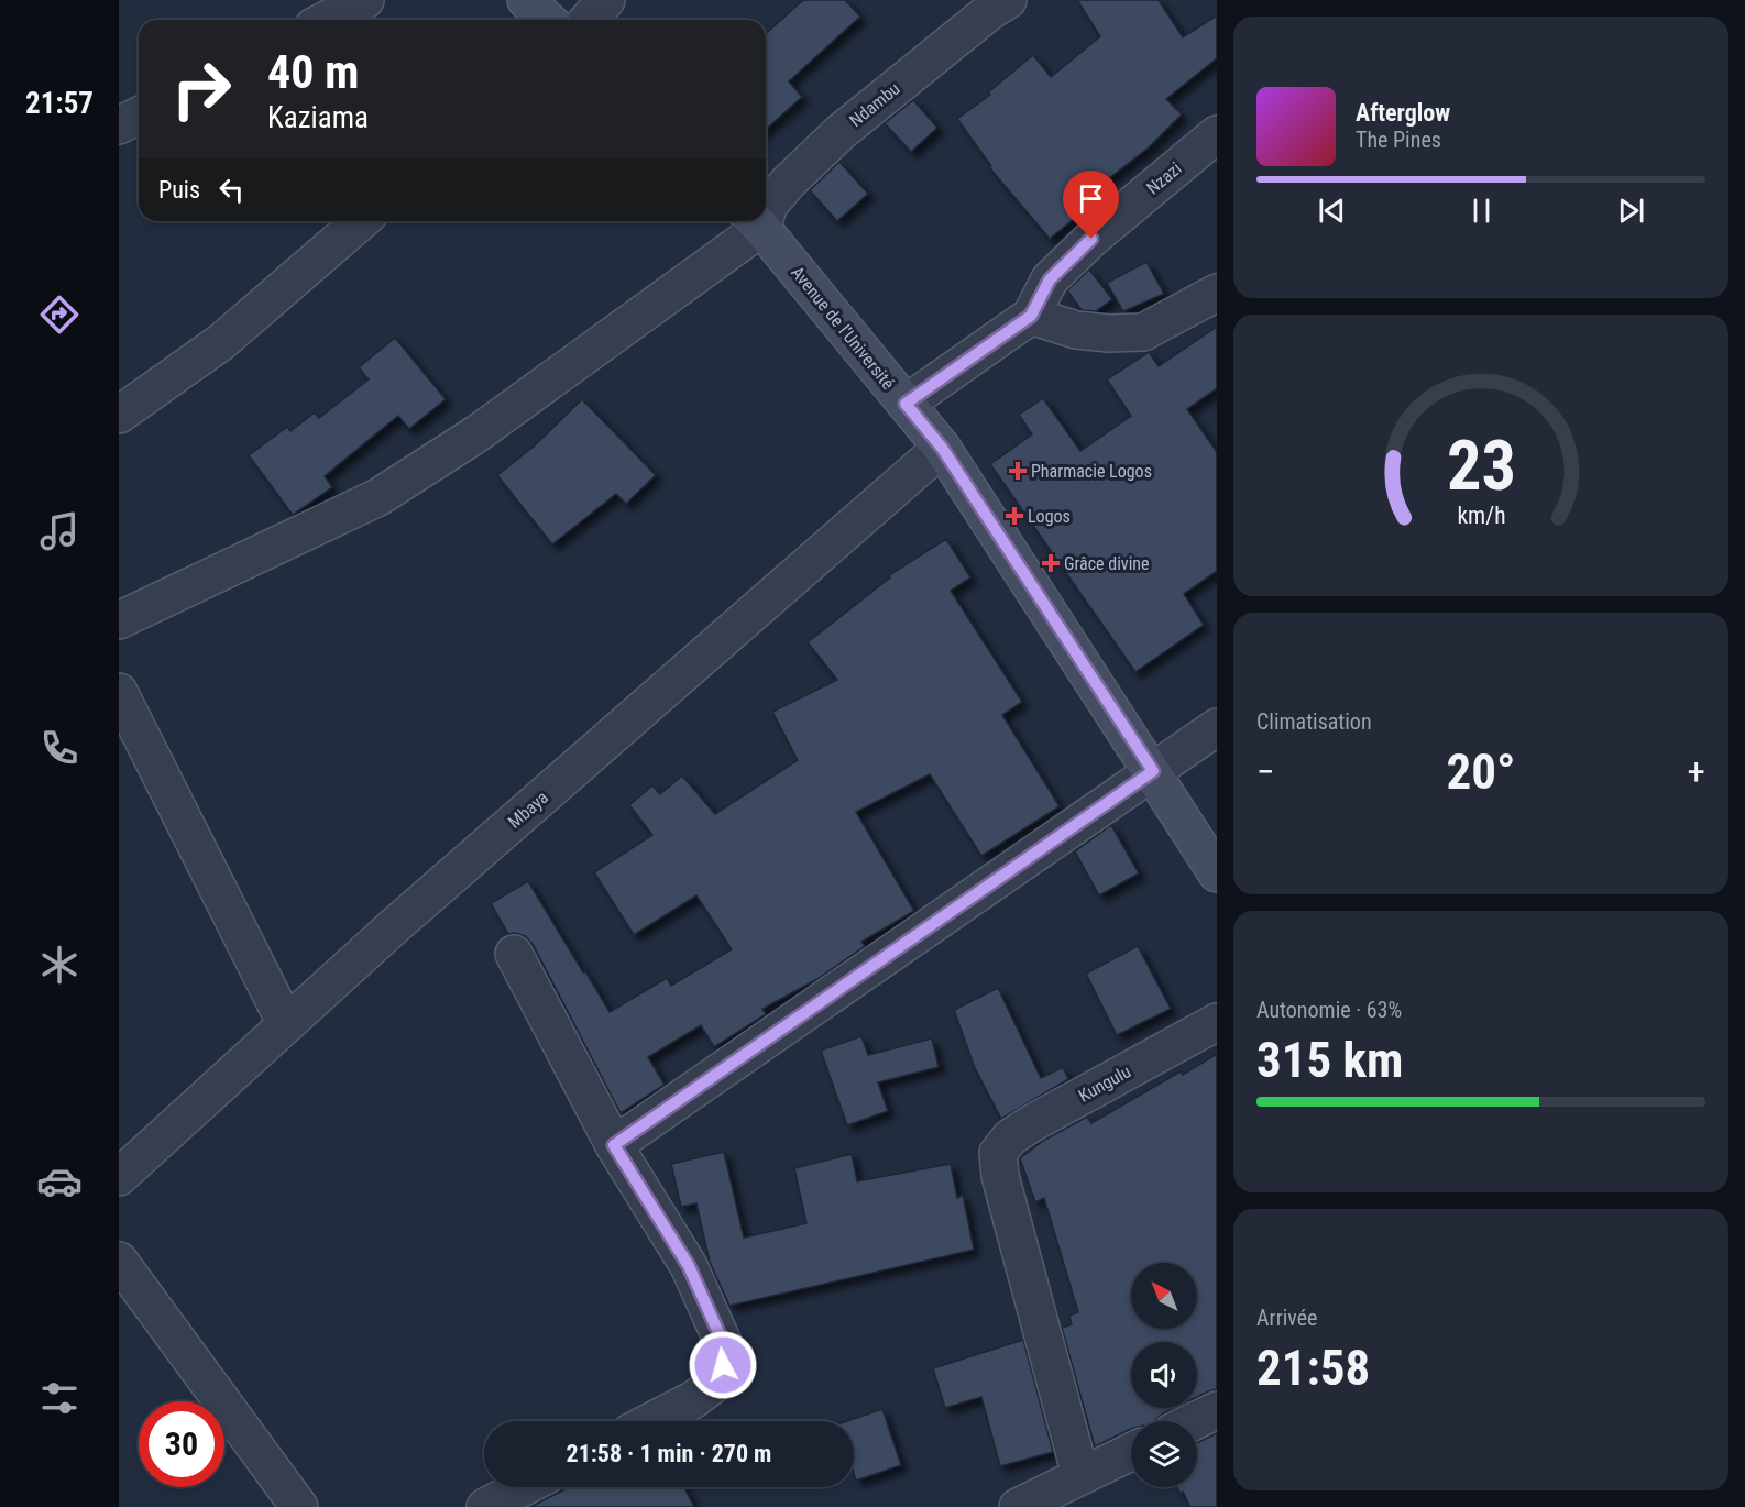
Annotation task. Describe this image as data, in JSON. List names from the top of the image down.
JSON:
{
  "streets": {
    "main road": ["Avenue de l’Université"],
    "street": [
      "Ndambu",
      "Nzazi",
      "Mbaya",
      "Kungulu"
    ]
  },
  "crossings": [
    ["Nzazi", "Avenue de l’Université"],
    ["Avenue de l’Université", "Mbaya"]
  ],
  "places": {
    "health": ["Pharmacie Logos", "Logos", "Grâce divine"]
  },
  "north": "top left",
  "page": {
    "tabs": "21:57",
    "turn": ["40 m", "Kaziama"],
    "song": ["Afterglow", "The Pines"],
    "then": "Puis",
    "tile": [
      "Climatisation",
      ["Autonomie · 63%", "315 km"],
      ["Arrivée", "21:58"]
    ],
    "heat": ["−", "20°", "+"],
    "limit": "30",
    "trip": "21:58 · 1 min · 270 m",
    "gauge": ["23", "km/h"]
  }
}
